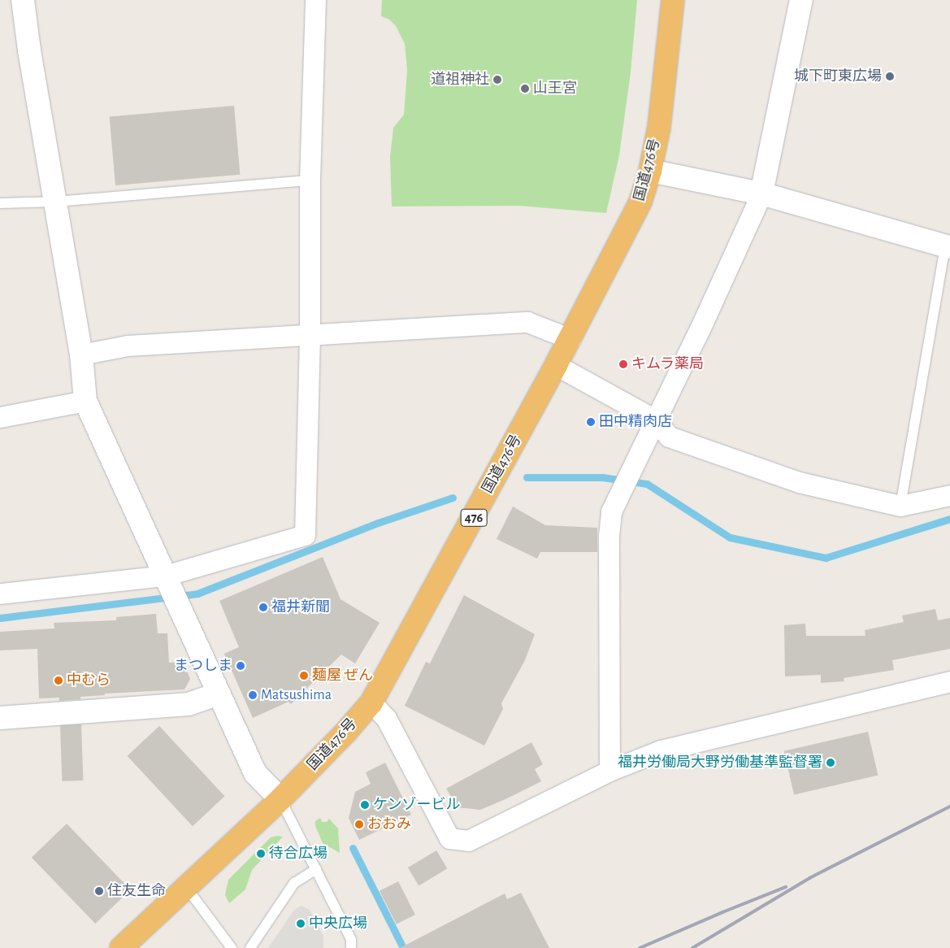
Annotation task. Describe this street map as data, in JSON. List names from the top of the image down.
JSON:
{
  "streets": {
    "highway": ["国道476号", "476"]
  },
  "places": [
    "城下町東広場",
    "道祖神社",
    "山王宮",
    "キムラ薬局",
    "田中精肉店",
    "福井新聞",
    "まつしま",
    "麺屋 ぜん",
    "中むら",
    "Matsushima",
    "福井労働局大野労働基準監督署",
    "ケンゾービル",
    "おおみ",
    "待合広場",
    "住友生命",
    "中央広場"
  ]
}
